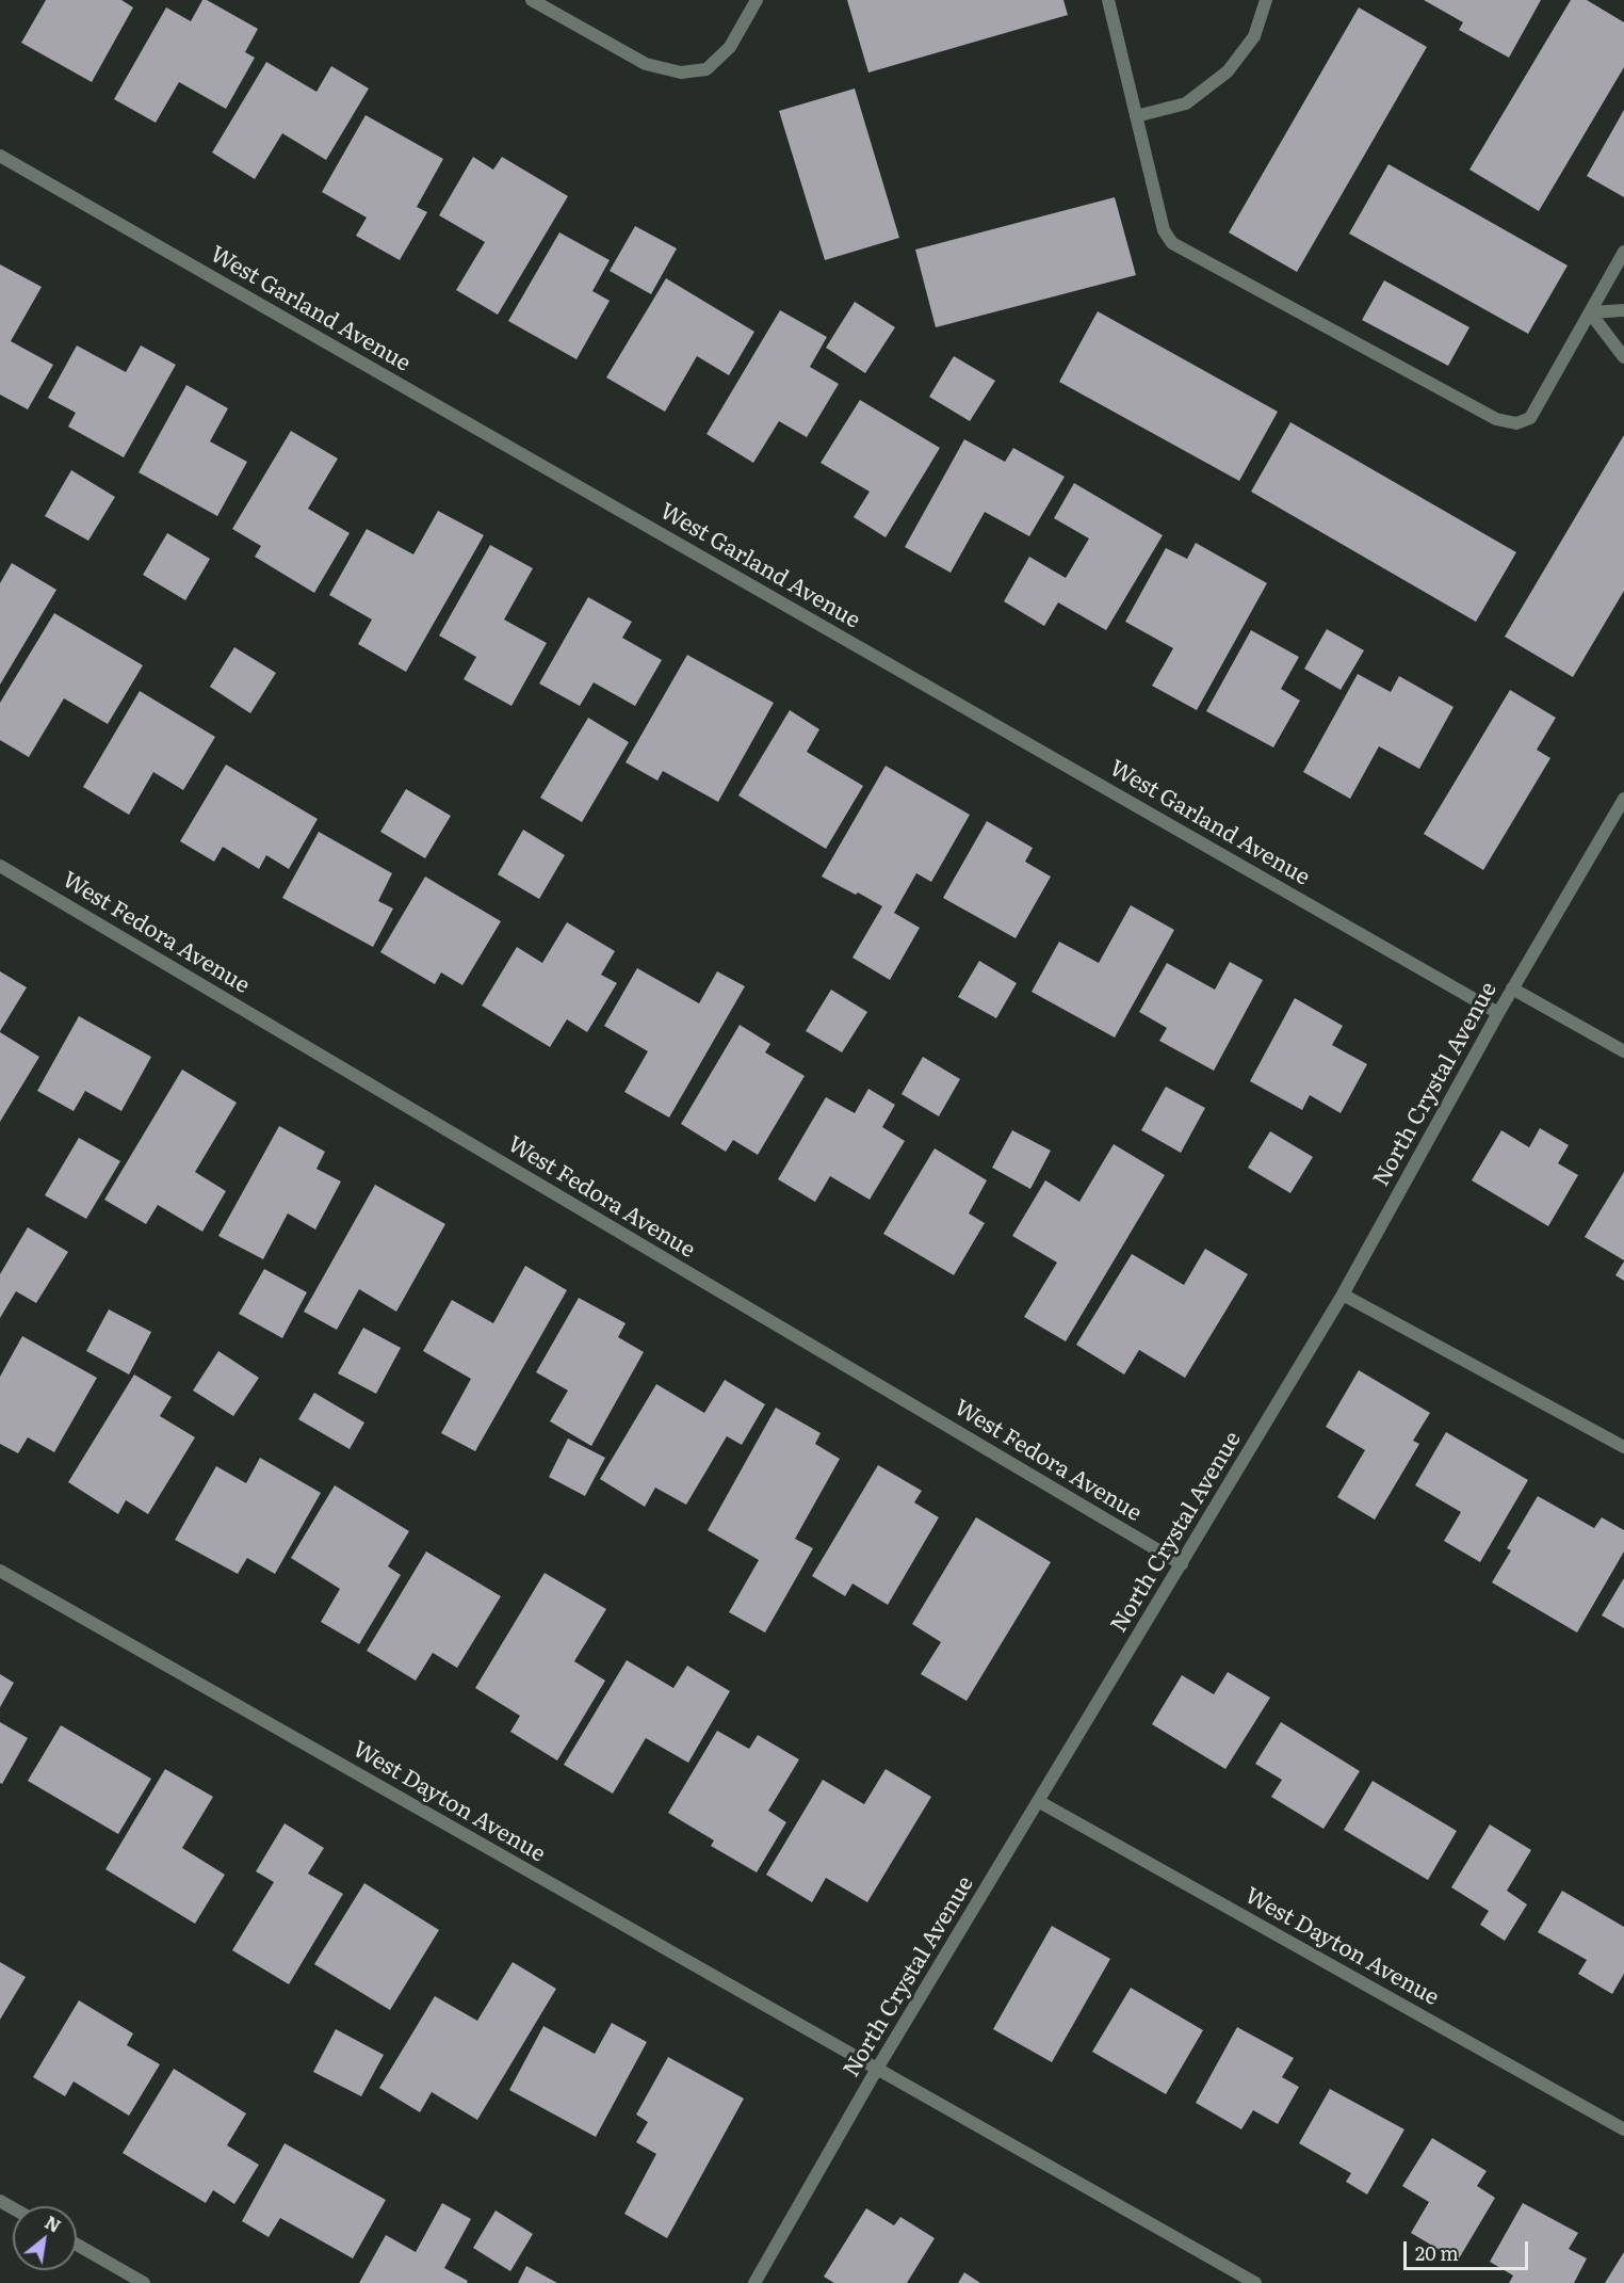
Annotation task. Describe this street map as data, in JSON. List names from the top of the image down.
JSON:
{
  "streets": {
    "street": [
      "West Garland Avenue",
      "West Fedora Avenue",
      "North Crystal Avenue",
      "West Dayton Avenue"
    ]
  },
  "crossings": [
    ["West Garland Avenue", "North Crystal Avenue"],
    ["West Fedora Avenue", "North Crystal Avenue"],
    ["North Crystal Avenue", "West Dayton Avenue"]
  ],
  "scale_bar": "20 m",
  "north": "top right"
}
